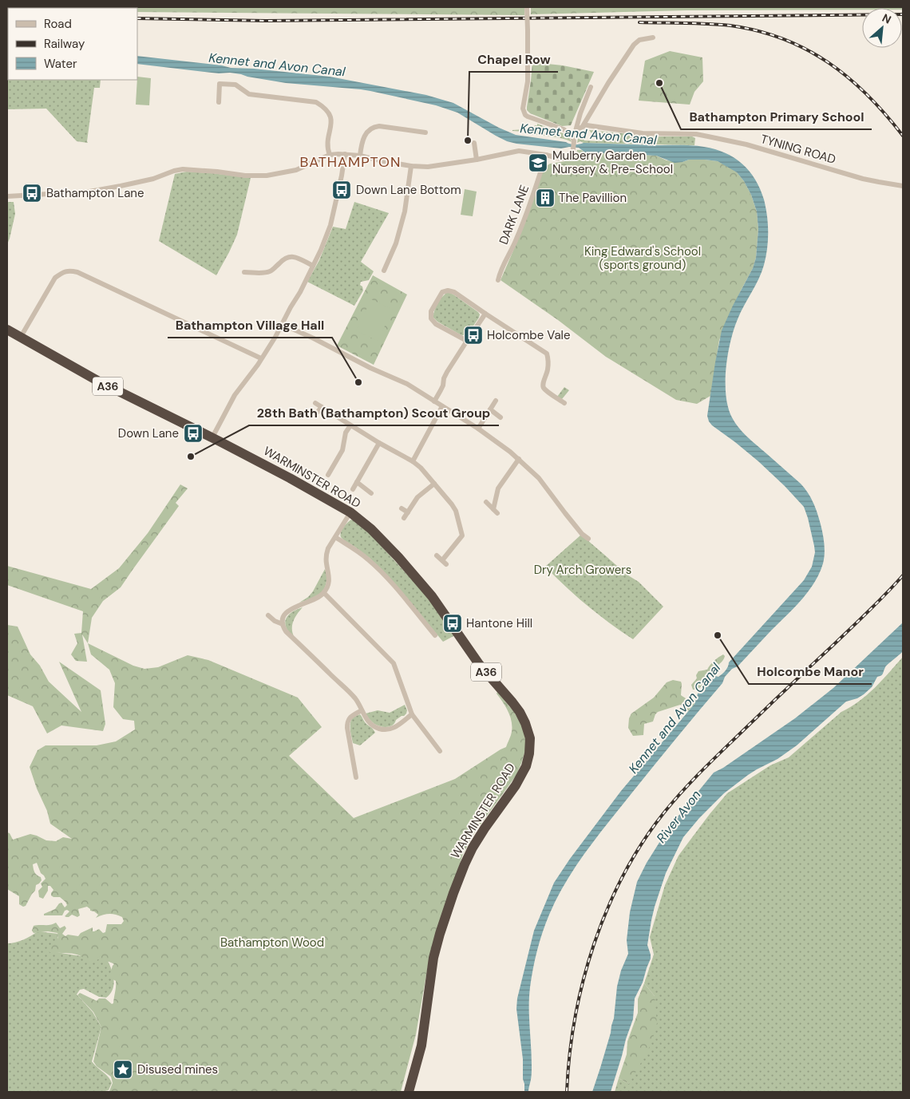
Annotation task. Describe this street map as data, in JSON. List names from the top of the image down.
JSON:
{
  "streets": {
    "highway": ["A36", "WARMINSTER ROAD"],
    "street": ["TYNING ROAD", "DARK LANE"]
  },
  "districts": ["BATHAMPTON"],
  "water": ["Kennet and Avon Canal", "River Avon"],
  "parks": ["King Edward's School (sports ground)", "Dry Arch Growers", "Bathampton Wood"],
  "places": {
    "other": [
      "Bathampton Primary School",
      "Chapel Row",
      "Bathampton Village Hall",
      "28th Bath (Bathampton) Scout Group",
      "Holcombe Manor"
    ],
    "school or university": ["Mulberry Garden Nursery & Pre-School"],
    "bus stop": [
      "Down Lane Bottom",
      "Bathampton Lane",
      "Holcombe Vale",
      "Down Lane",
      "Hantone Hill"
    ],
    "building": ["The Pavillion"],
    "place": ["Disused mines"]
  },
  "legend": ["Road", "Railway", "Water"],
  "north": "top right"
}
